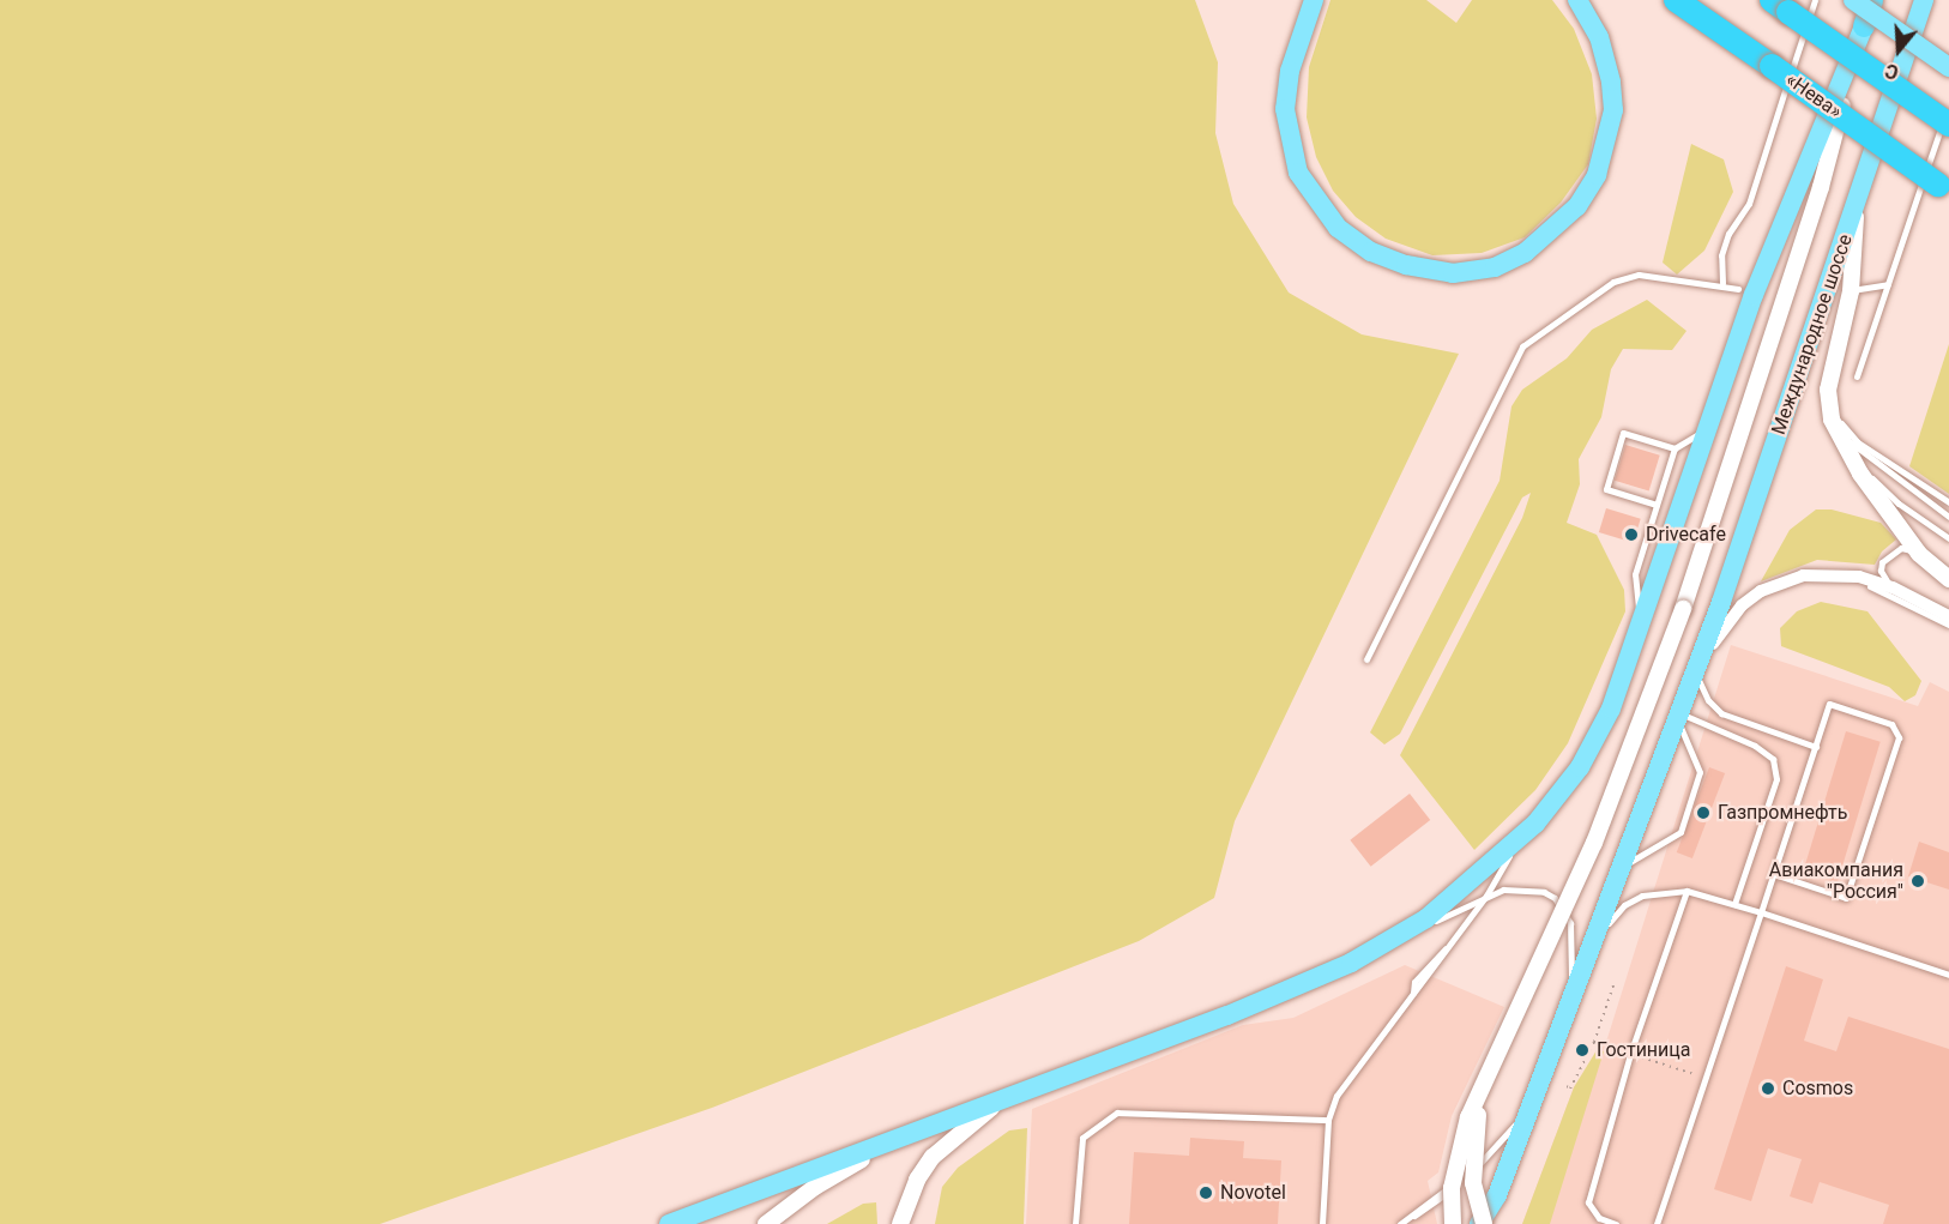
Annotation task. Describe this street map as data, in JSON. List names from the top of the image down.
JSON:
{
  "streets": {
    "highway": ["«Нева»"],
    "main road": ["Международное шоссе"]
  },
  "places": [
    "Drivecafe",
    "Газпромнефть",
    "Авиакомпания \"Россия\"",
    "Гостиница",
    "Cosmos",
    "Novotel"
  ],
  "north": "bottom"
}
